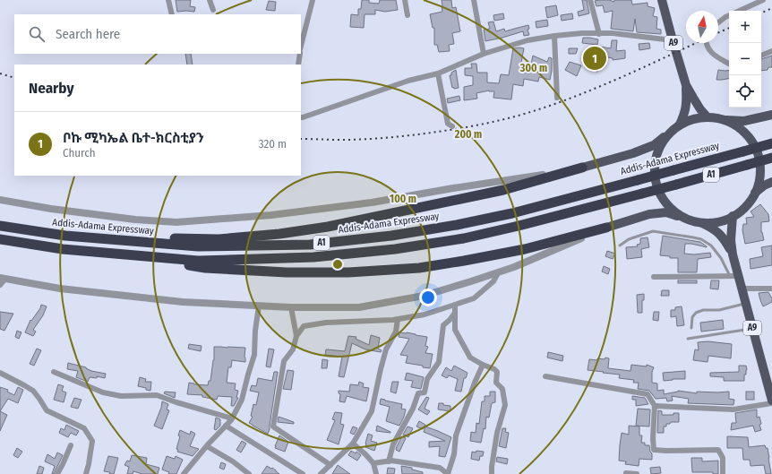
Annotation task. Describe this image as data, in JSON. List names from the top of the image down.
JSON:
{
  "streets": {
    "highway": ["Addis-Adama Expressway", "A1"],
    "main road": ["A9"]
  },
  "north": "top",
  "page": {
    "map_buttons": ["+", "−"],
    "search": "Search here",
    "pins": "1",
    "heading": "Nearby",
    "list": [
      {
        "mark": "1",
        "name": "ቦኩ ሚካኤል ቤተ-ክርስቲያን",
        "note": "Church",
        "value": "320 m"
      }
    ]
  },
  "rings": ["300 m", "200 m", "100 m"]
}
